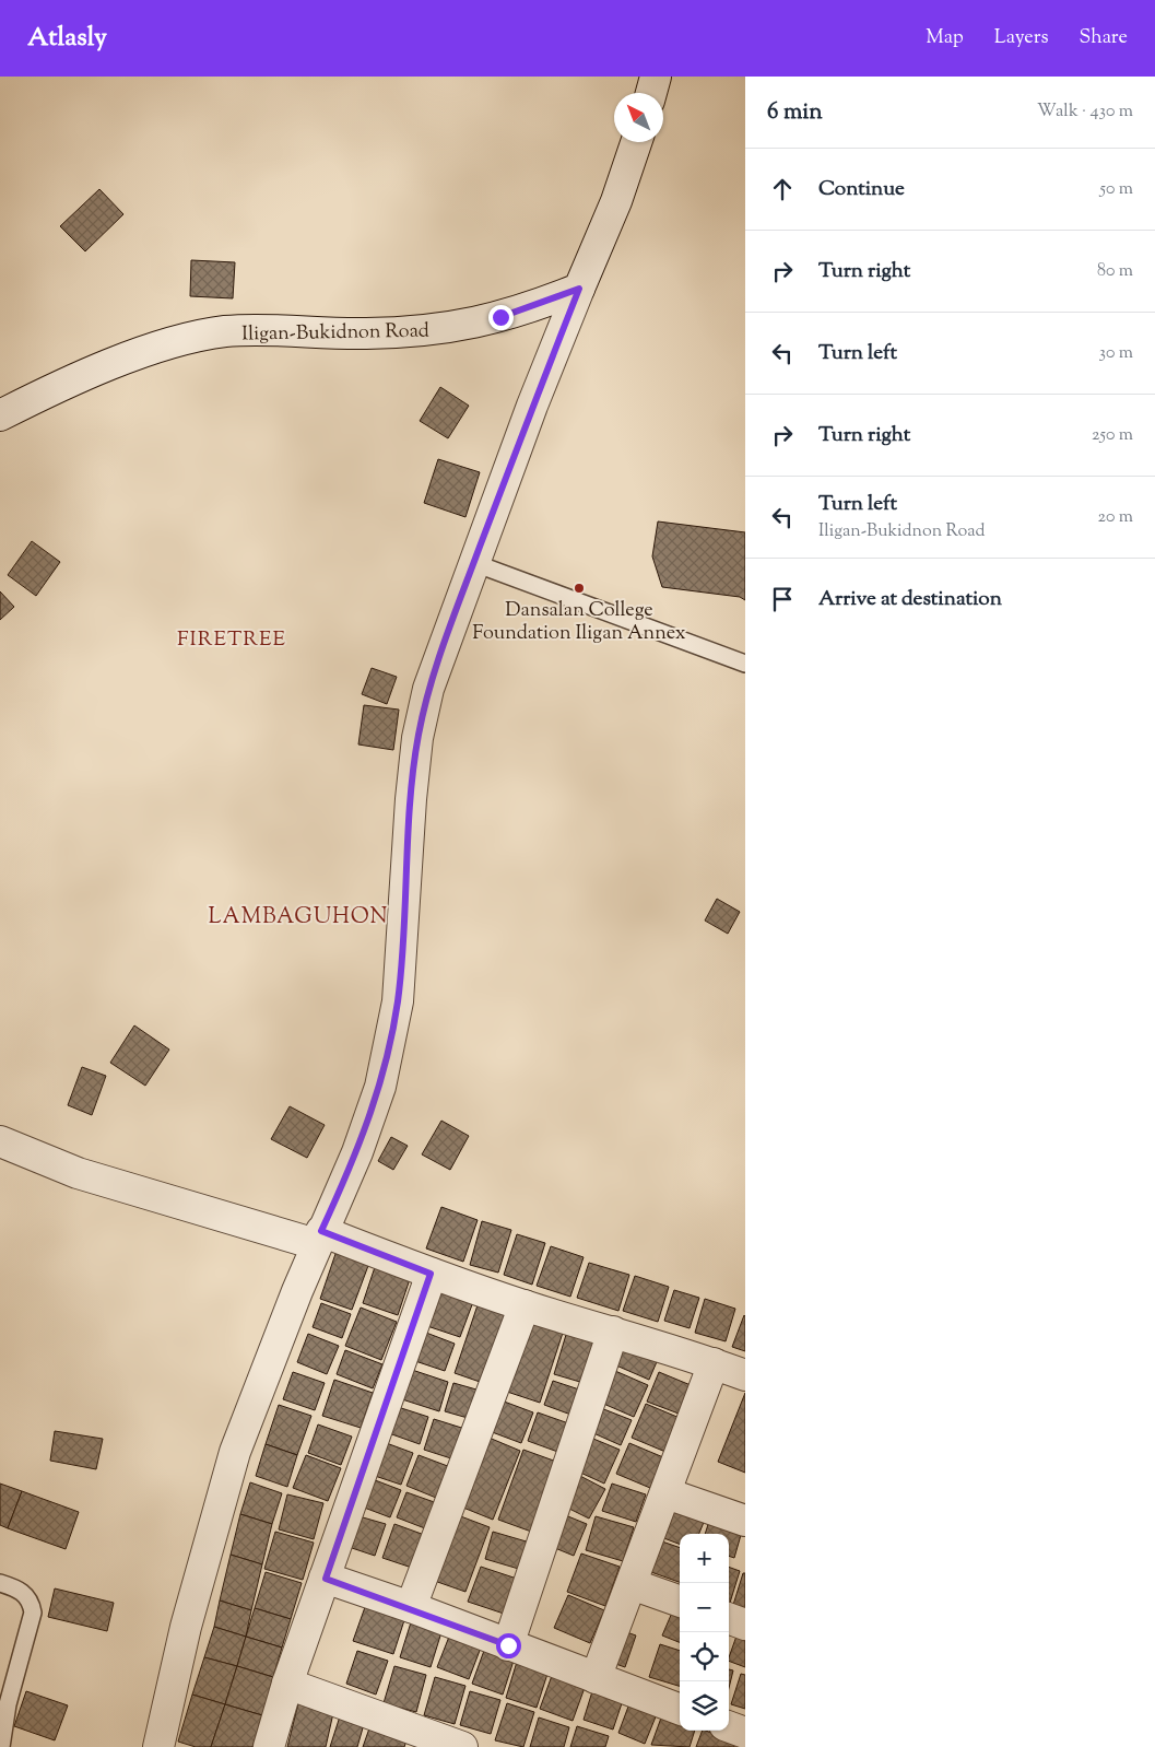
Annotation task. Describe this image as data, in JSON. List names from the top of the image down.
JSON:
{
  "streets": {
    "street": ["Iligan-Bukidnon Road"]
  },
  "districts": ["FIRETREE", "LAMBAGUHON"],
  "places": ["Dansalan College Foundation Iligan Annex"],
  "north": "top left",
  "page": {
    "header": "Atlasly",
    "nav": ["Map", "Layers", "Share"],
    "heading": ["6 min", "Walk · 430 m"],
    "list": [
      ["Continue", "50 m"],
      ["Turn right", "80 m"],
      ["Turn left", "30 m"],
      ["Turn right", "250 m"],
      ["Turn left", "Iligan-Bukidnon Road", "20 m"],
      "Arrive at destination"
    ],
    "map_buttons": ["+", "−"]
  }
}
